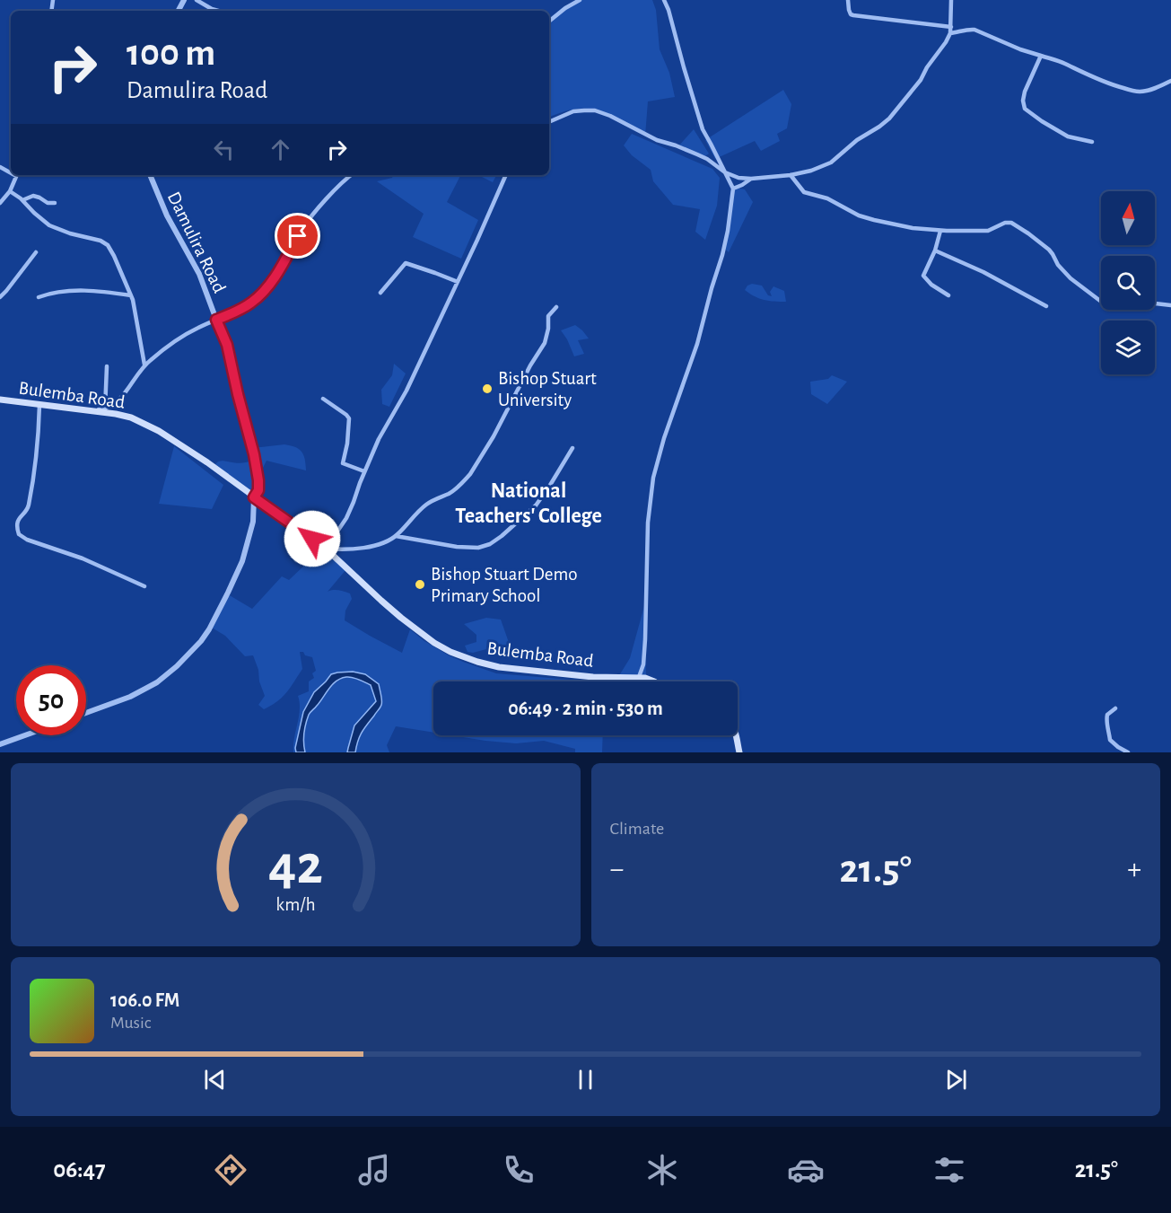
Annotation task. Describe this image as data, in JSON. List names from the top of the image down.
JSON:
{
  "streets": {
    "main road": ["Bulemba Road"],
    "street": ["Damulira Road"]
  },
  "crossings": [
    ["Damulira Road", "Bulemba Road"]
  ],
  "districts": ["National Teachers' College"],
  "places": ["Bishop Stuart University", "Bishop Stuart Demo Primary School"],
  "north": "top",
  "page": {
    "turn": ["100 m", "Damulira Road"],
    "limit": "50",
    "trip": "06:49 · 2 min · 530 m",
    "tile": "Climate",
    "heat": ["−", "21.5°", "+"],
    "song": ["106.0 FM", "Music"],
    "tabs": ["06:47", "21.5°"],
    "gauge": ["42", "km/h"]
  }
}
